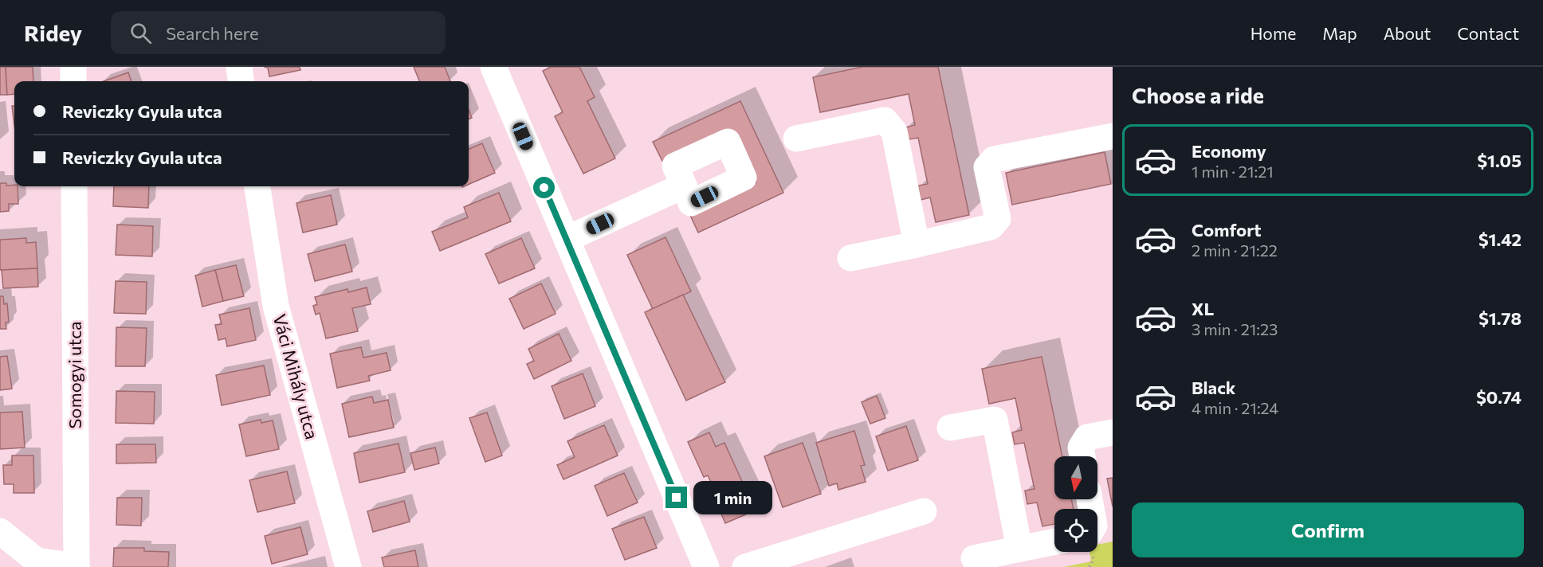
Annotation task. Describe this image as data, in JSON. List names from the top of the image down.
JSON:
{
  "streets": {
    "street": ["Somogyi utca", "Váci Mihály utca"]
  },
  "north": "bottom",
  "page": {
    "header": "Ridey",
    "search": "Search here",
    "nav": [
      "Home",
      "Map",
      "About",
      "Contact"
    ],
    "heading": "Choose a ride",
    "banner": ["Reviczky Gyula utca", "Reviczky Gyula utca"],
    "list": [
      {
        "name": "Economy",
        "note": "1 min · 21:21",
        "value": "$1.05"
      },
      {
        "name": "Comfort",
        "note": "2 min · 21:22",
        "value": "$1.42"
      },
      {
        "name": "XL",
        "note": "3 min · 21:23",
        "value": "$1.78"
      },
      {
        "name": "Black",
        "note": "4 min · 21:24",
        "value": "$0.74"
      }
    ],
    "bubble": "1 min",
    "buttons": "Confirm"
  }
}
